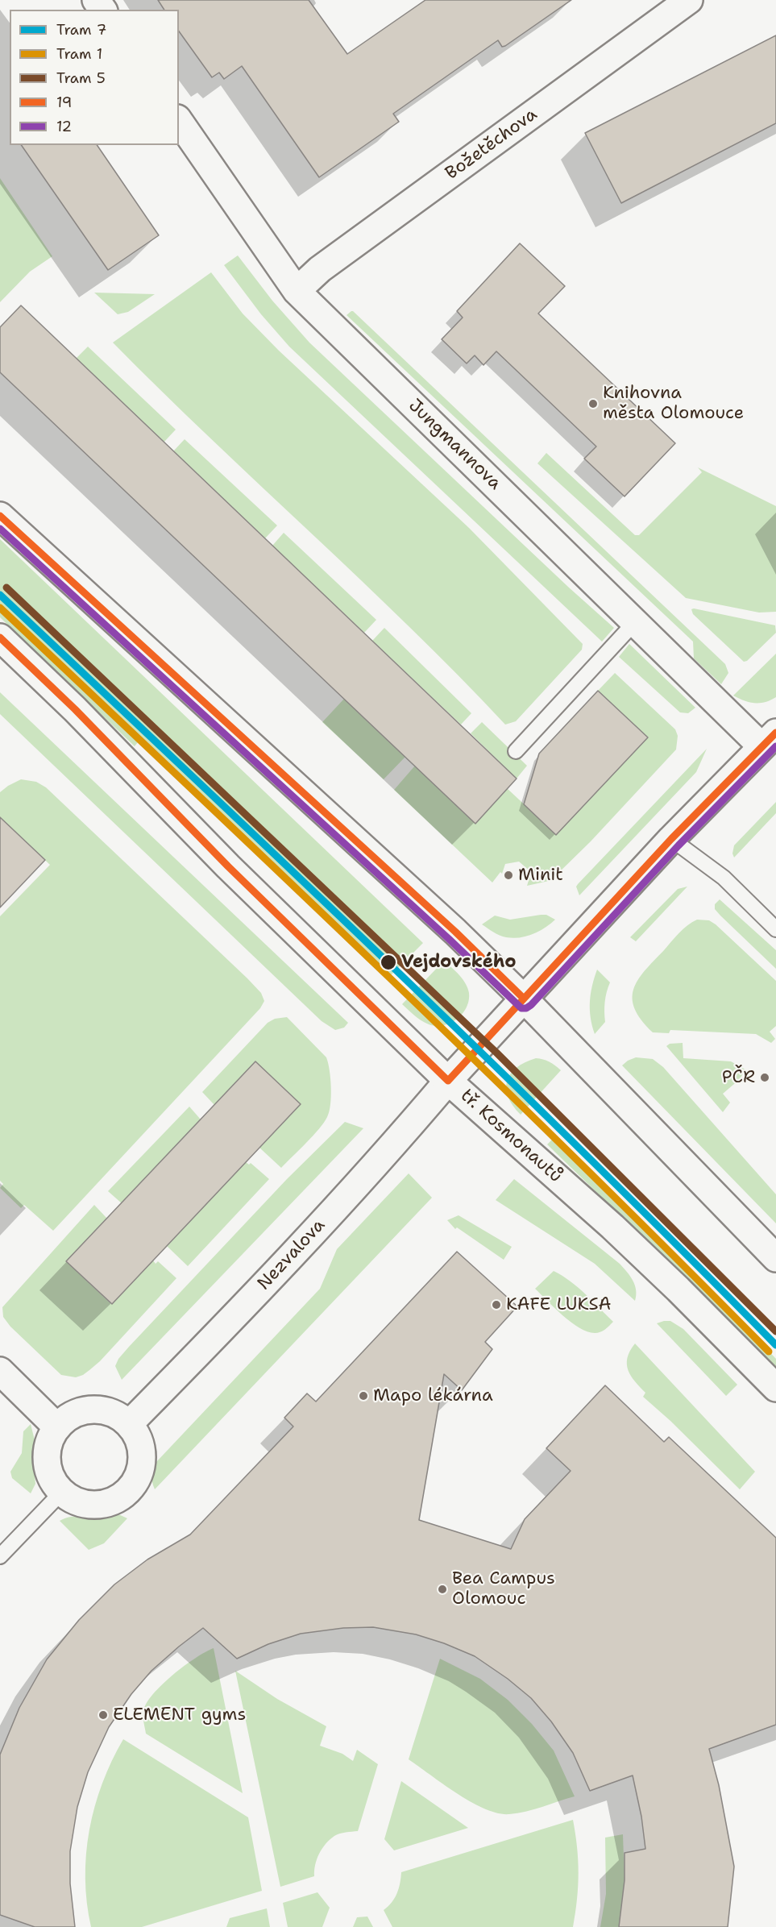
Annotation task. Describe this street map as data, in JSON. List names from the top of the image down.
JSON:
{
  "streets": {
    "street": [
      "Božetěchova",
      "Jungmannova",
      "tř. Kosmonautů",
      "Nezvalova"
    ]
  },
  "crossings": [
    ["Božetěchova", "Jungmannova"],
    ["tř. Kosmonautů", "Nezvalova"]
  ],
  "places": [
    "Knihovna města Olomouce",
    "Minit",
    "Vejdovského",
    "PČR",
    "KAFE LUKSA",
    "Mapo lékárna",
    "Bea Campus Olomouc",
    "ELEMENT gyms"
  ],
  "lines": [
    "transit line 19",
    "transit line 12",
    "tram line 5",
    "tram line 7",
    "tram line 1"
  ],
  "legend": [
    "Tram 7",
    "Tram 1",
    "Tram 5",
    "19",
    "12"
  ]
}
